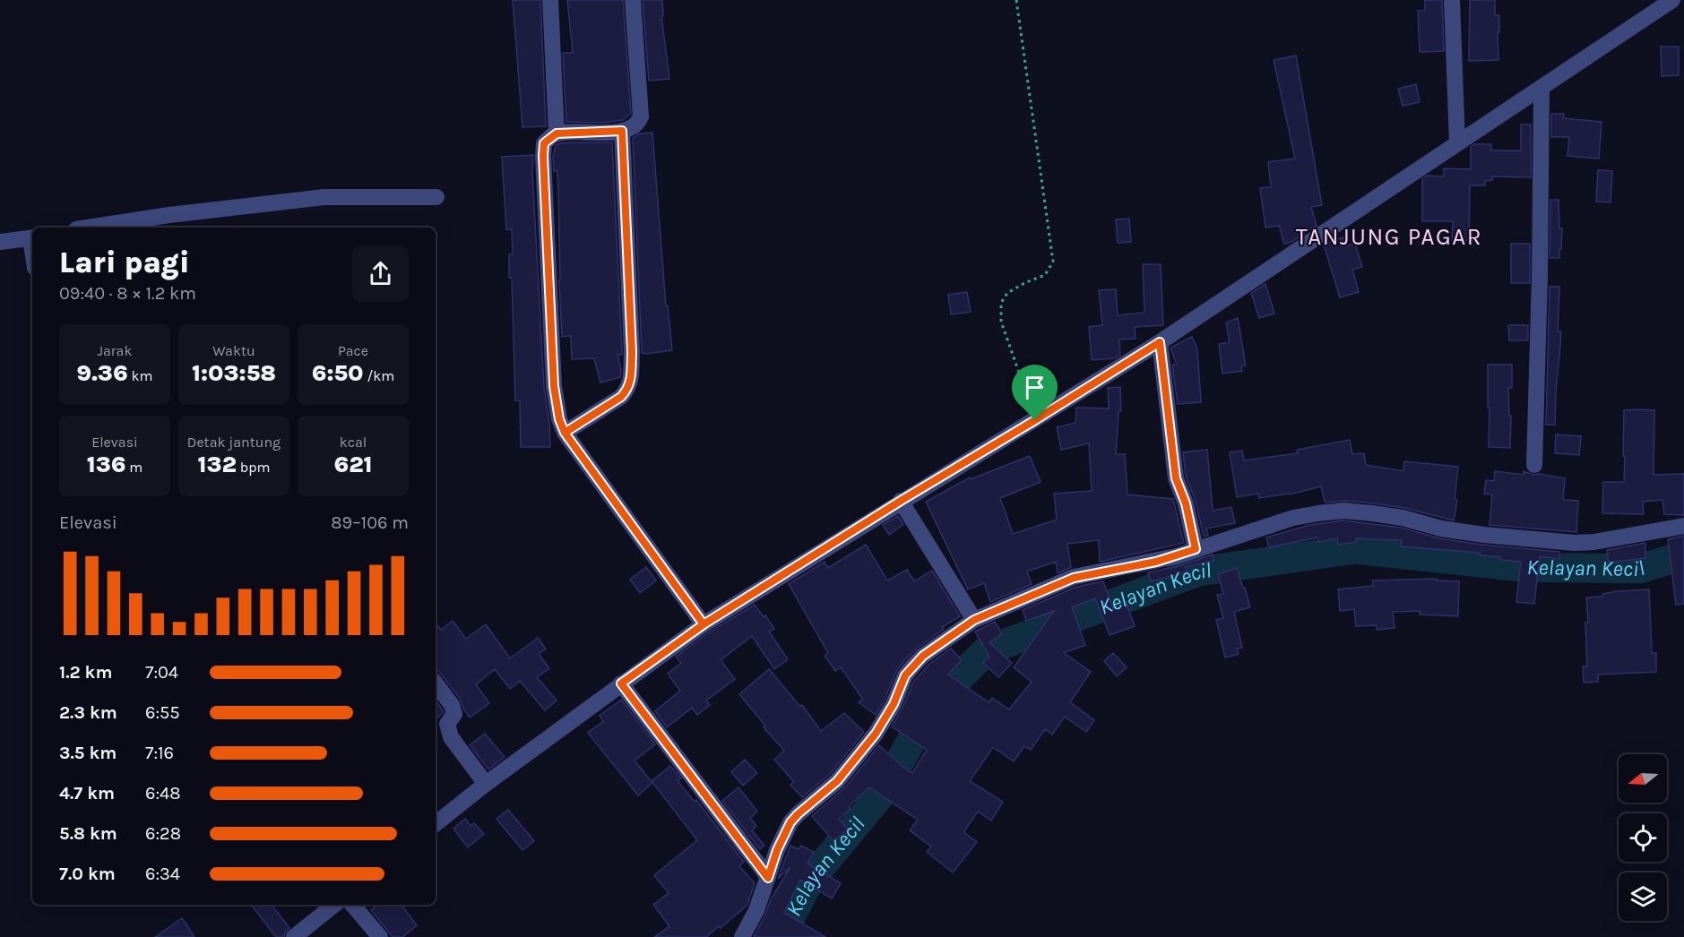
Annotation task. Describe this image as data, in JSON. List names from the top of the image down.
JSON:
{
  "districts": ["TANJUNG PAGAR"],
  "water": ["Kelayan Kecil"],
  "north": "left",
  "page": {
    "heading": ["Lari pagi", "09:40 · 8 × 1.2 km"],
    "stats": [
      ["Jarak", "9.36 km"],
      ["Waktu", "1:03:58"],
      ["Pace", "6:50 /km"],
      ["Elevasi", "136 m"],
      ["Detak jantung", "132 bpm"],
      ["kcal", "621"]
    ],
    "chart": ["Elevasi", "89–106 m"],
    "list": [
      {
        "name": "1.2 km",
        "note": "7:04"
      },
      {
        "name": "2.3 km",
        "note": "6:55"
      },
      {
        "name": "3.5 km",
        "note": "7:16"
      },
      {
        "name": "4.7 km",
        "note": "6:48"
      },
      {
        "name": "5.8 km",
        "note": "6:28"
      },
      {
        "name": "7.0 km",
        "note": "6:34"
      }
    ]
  }
}
